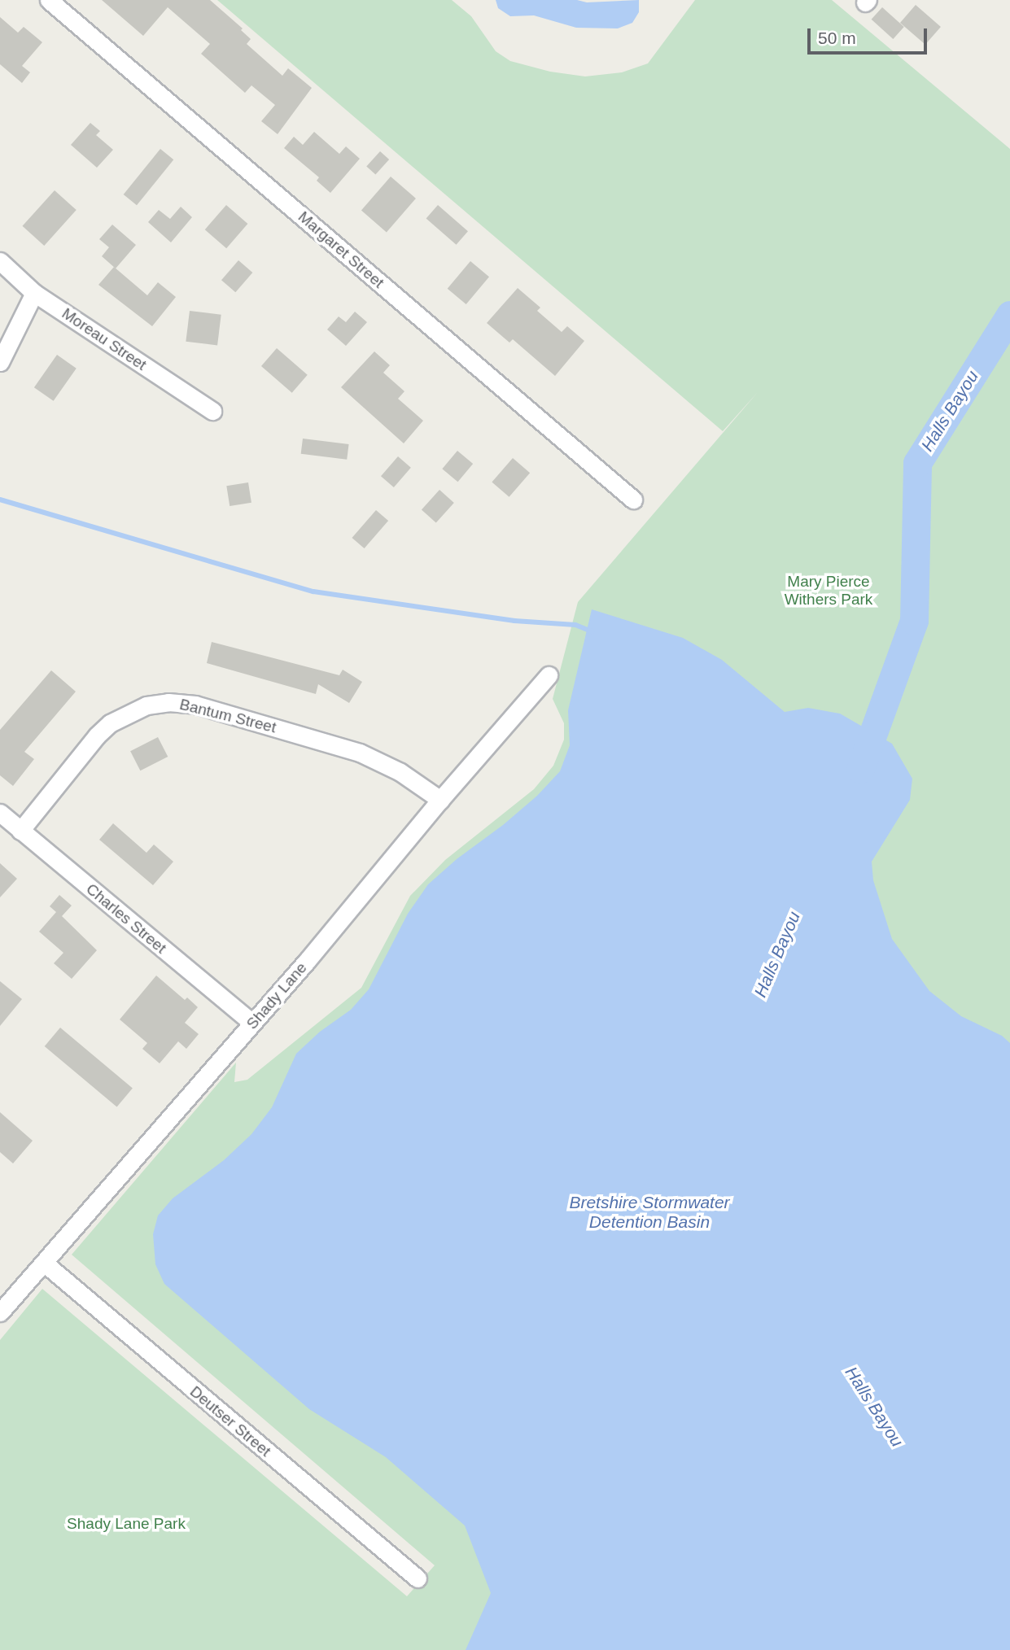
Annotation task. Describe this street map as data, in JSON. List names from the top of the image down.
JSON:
{
  "streets": {
    "street": [
      "Margaret Street",
      "Moreau Street",
      "Bantum Street",
      "Charles Street",
      "Shady Lane",
      "Deutser Street"
    ]
  },
  "crossings": [
    ["Bantum Street", "Charles Street"],
    ["Bantum Street", "Shady Lane"],
    ["Charles Street", "Shady Lane"],
    ["Shady Lane", "Deutser Street"]
  ],
  "water": ["Halls Bayou", "Bretshire Stormwater Detention Basin"],
  "parks": ["Mary Pierce Withers Park", "Shady Lane Park"],
  "scale_bar": "50 m"
}
